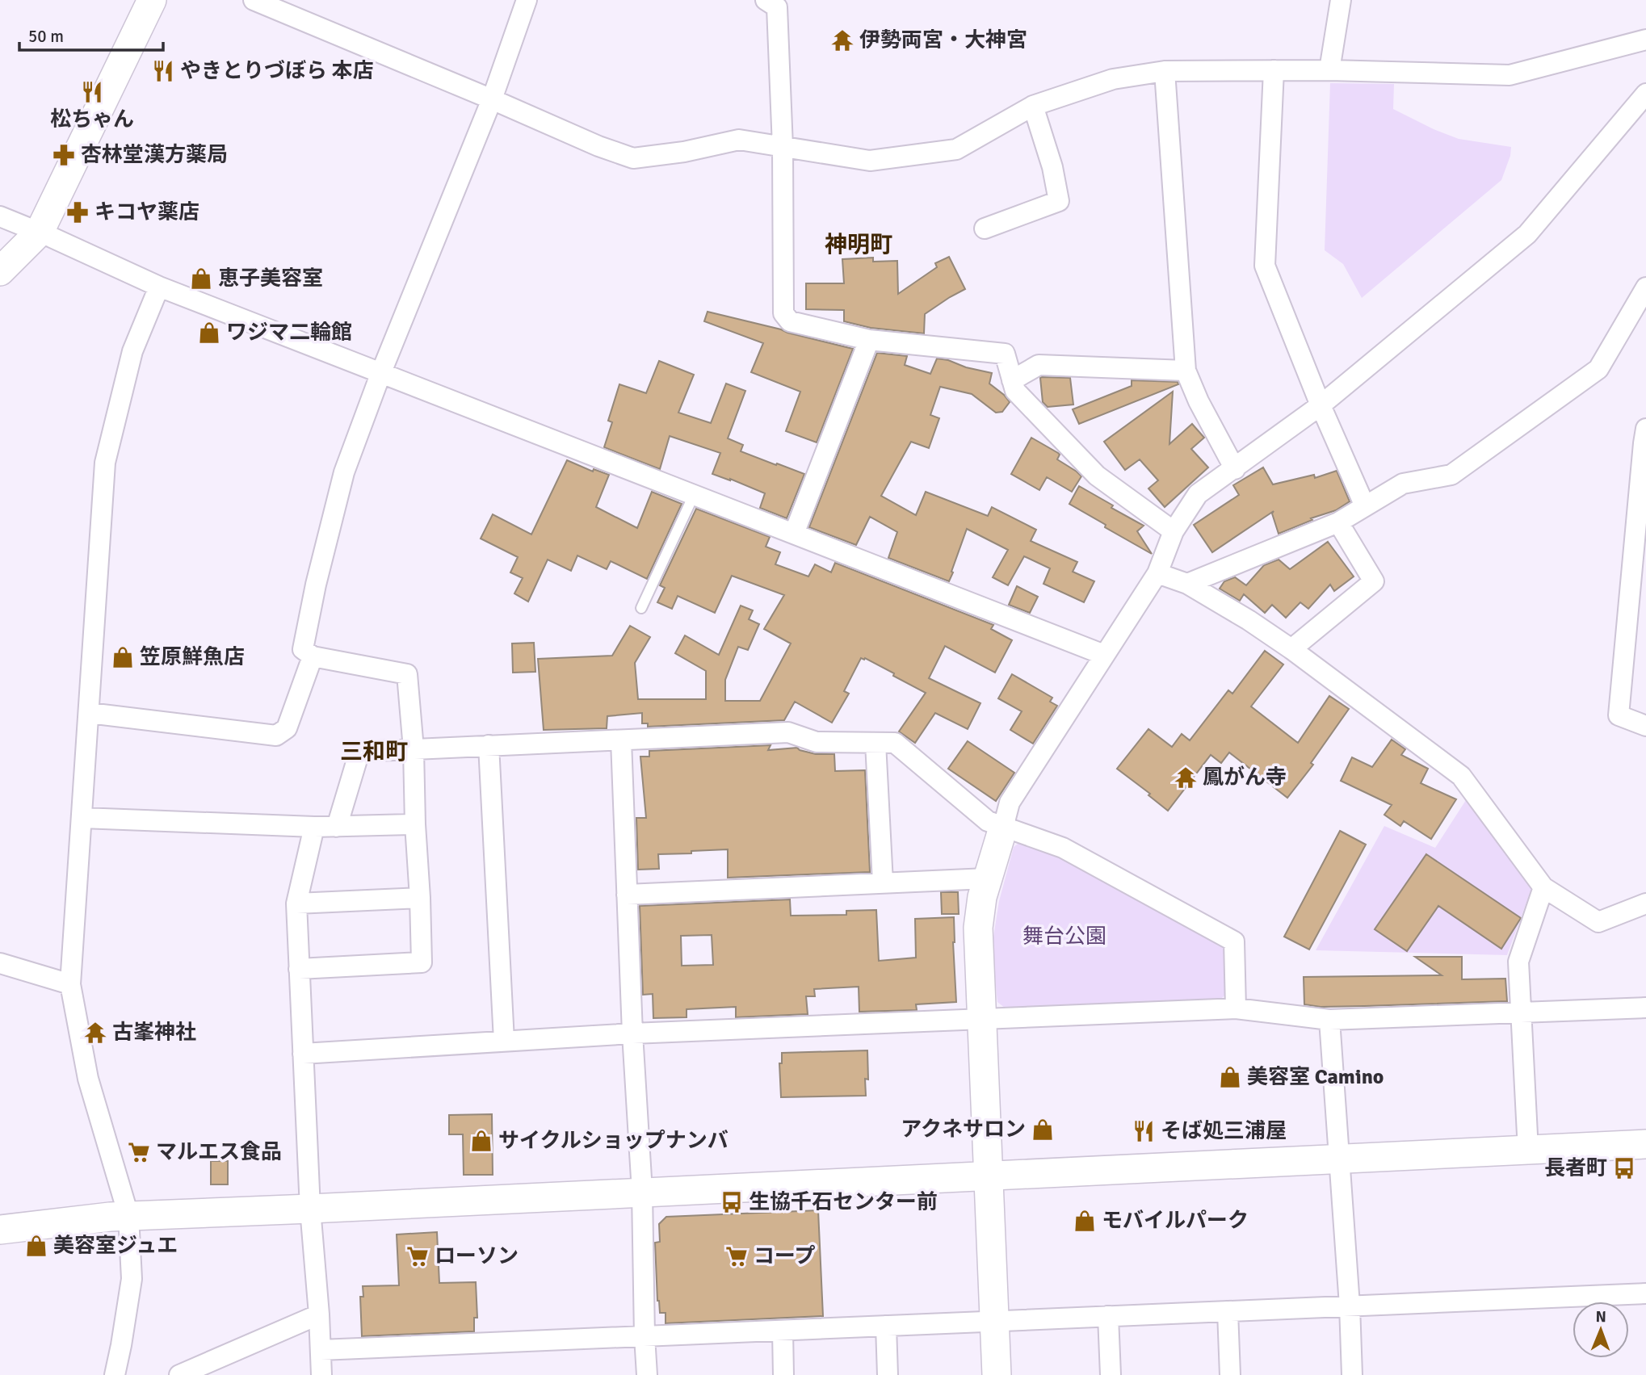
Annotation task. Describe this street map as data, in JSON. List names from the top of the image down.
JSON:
{
  "districts": ["神明町", "三和町"],
  "parks": ["舞台公園"],
  "places": {
    "temple": ["伊勢両宮・大神宮", "鳳がん寺", "古峯神社"],
    "restaurant": ["やきとりづぼら 本店", "松ちゃん", "そば処三浦屋"],
    "pharmacy": ["杏林堂漢方薬局", "キコヤ薬店"],
    "shop": [
      "恵子美容室",
      "ワジマ二輪館",
      "笠原鮮魚店",
      "美容室 Camino",
      "アクネサロン",
      "サイクルショップナンバ",
      "モバイルパーク",
      "美容室ジュエ"
    ],
    "supermarket": ["マルエス食品", "ローソン", "コープ"],
    "bus stop": ["長者町", "生協千石センター前"]
  },
  "scale_bar": "50 m",
  "north": "top"
}
